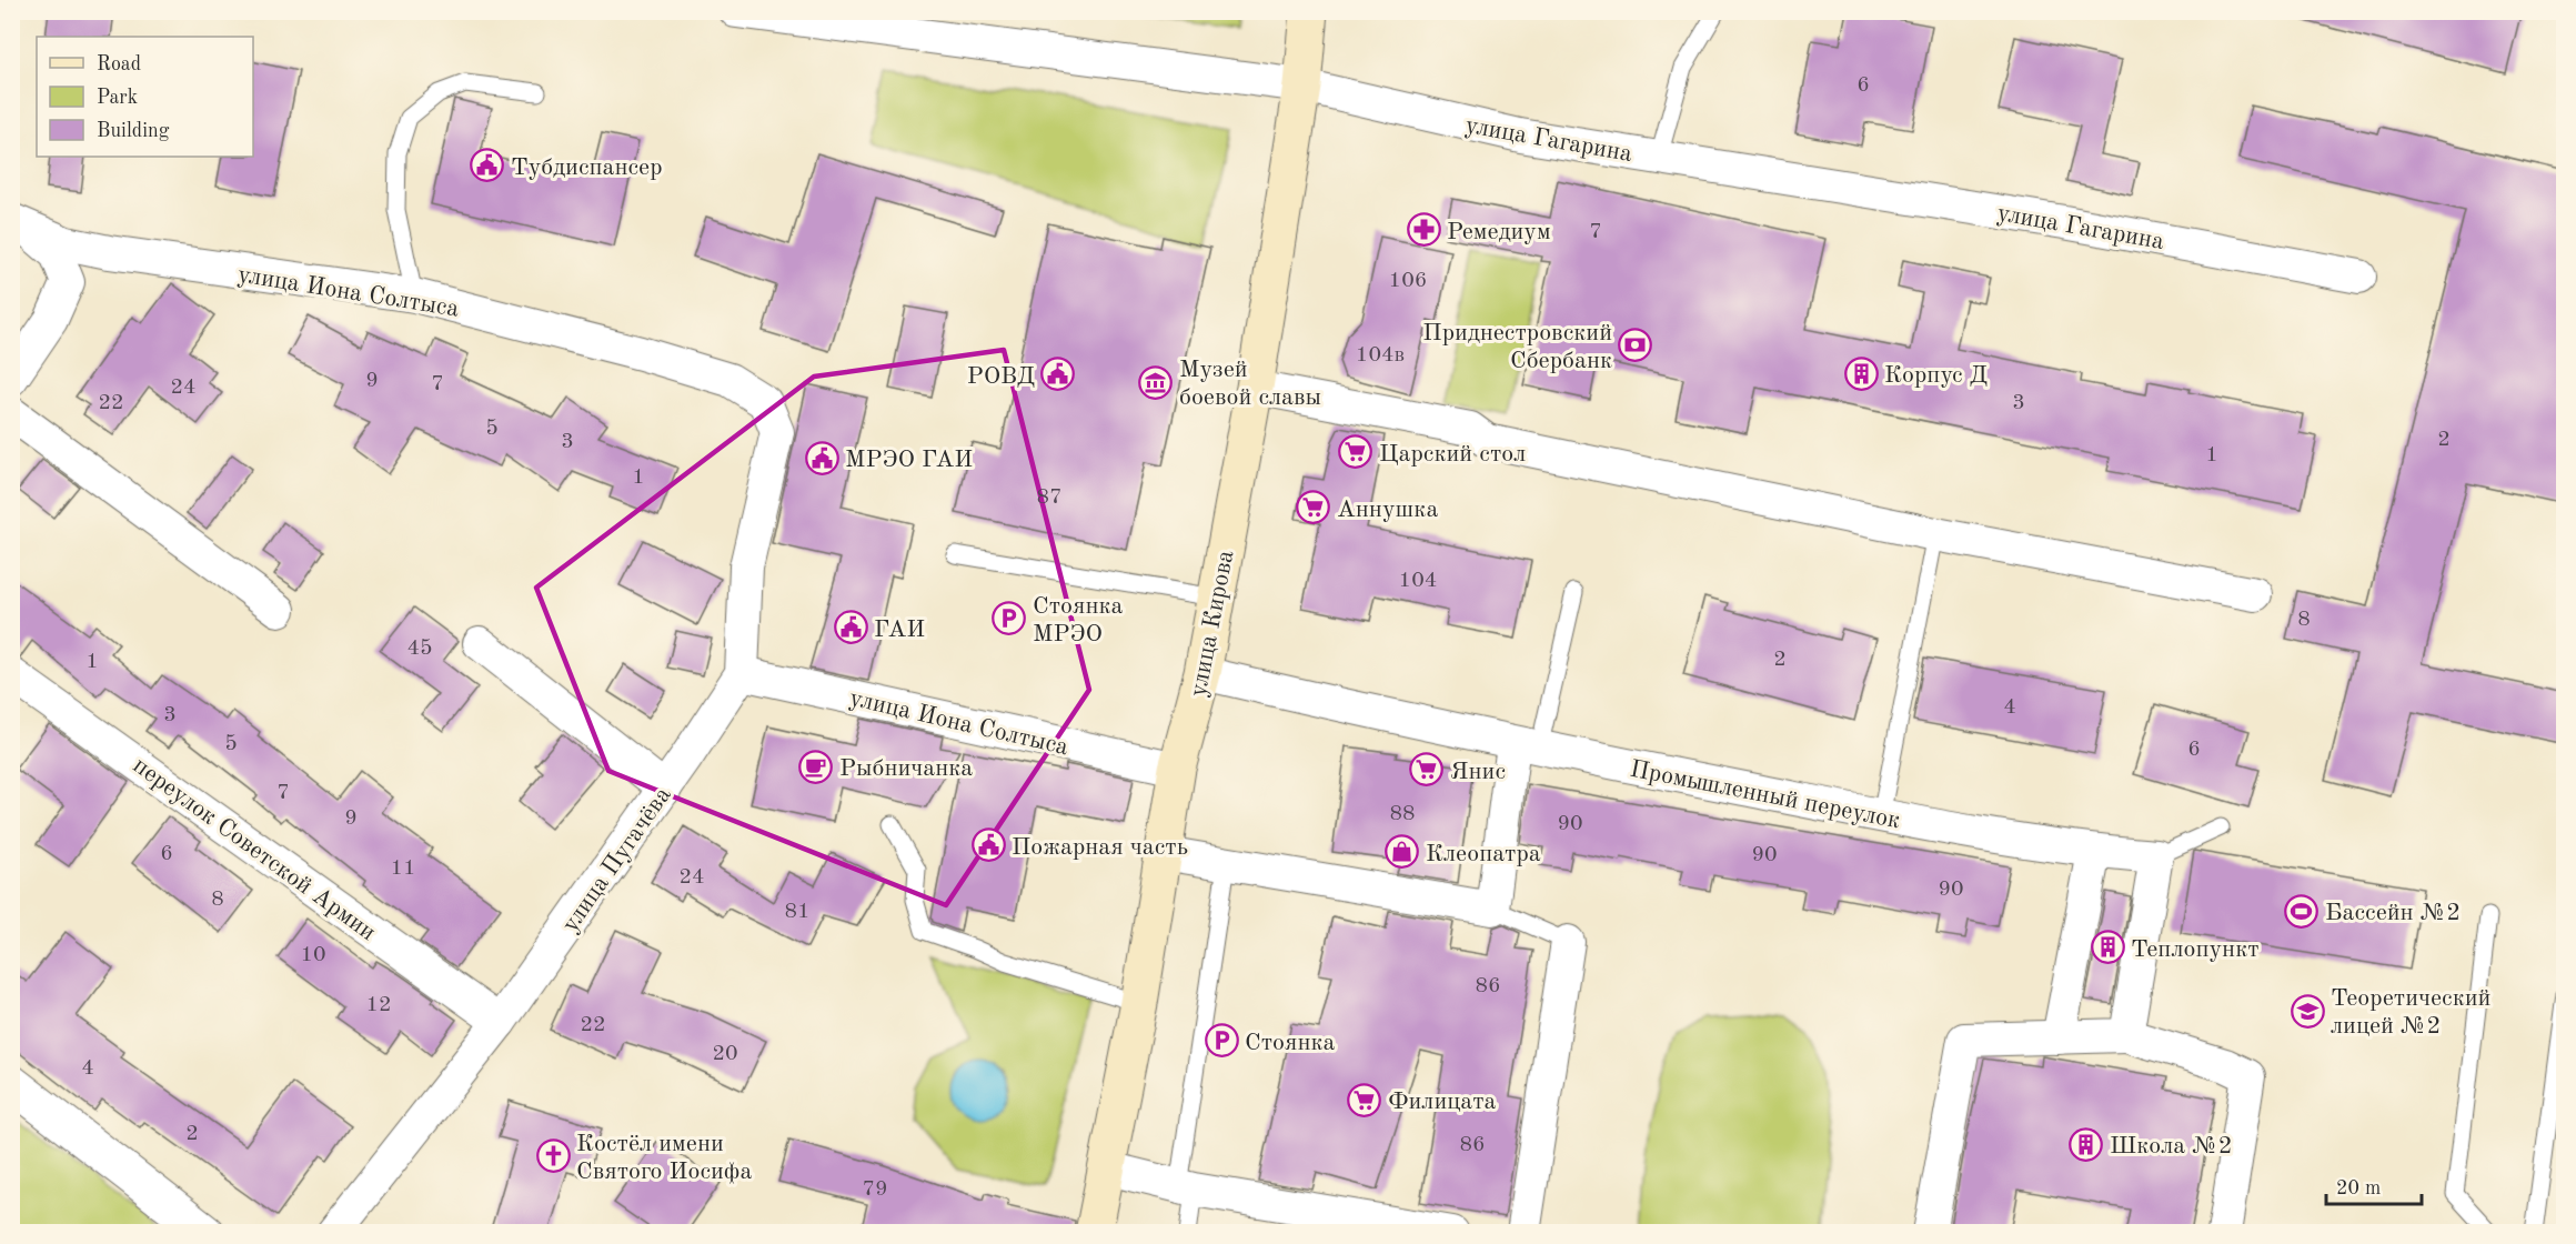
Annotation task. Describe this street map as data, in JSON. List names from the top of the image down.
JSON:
{
  "streets": {
    "main road": ["улица Кирова"],
    "street": [
      "улица Гагарина",
      "улица Иона Солтыса",
      "Промышленный переулок",
      "переулок Советской Армии",
      "улица Пугачёва"
    ]
  },
  "crossings": [
    ["улица Гагарина", "улица Кирова"],
    ["улица Иона Солтыса", "улица Кирова"],
    ["улица Иона Солтыса", "улица Пугачёва"],
    ["улица Кирова", "Промышленный переулок"],
    ["переулок Советской Армии", "улица Пугачёва"]
  ],
  "places": {
    "public building": [
      "Тубдиспансер",
      "РОВД",
      "МРЭО ГАИ",
      "ГАИ",
      "Пожарная часть"
    ],
    "pharmacy": ["Ремедиум"],
    "bank": ["Приднестровский Сбербанк"],
    "building": ["Корпус Д", "Теплопункт", "Школа №2"],
    "museum": ["Музей боевой славы"],
    "supermarket": [
      "Царский стол",
      "Аннушка",
      "Янис",
      "Филицата"
    ],
    "parking": ["Стоянка МРЭО", "Стоянка"],
    "cafe": ["Рыбничанка"],
    "shop": ["Клеопатра"],
    "sports": ["Бассейн №2"],
    "school or university": ["Теоретический лицей №2"],
    "church": ["Костёл имени Святого Иосифа"]
  },
  "house_numbers": [
    "6",
    "7",
    "106",
    "104в",
    "9",
    "7",
    "24",
    "22",
    "3",
    "5",
    "2",
    "3",
    "1",
    "1",
    "87",
    "104",
    "8",
    "45",
    "2",
    "1",
    "4",
    "3",
    "5",
    "6",
    "7",
    "88",
    "9",
    "90",
    "6",
    "90",
    "11",
    "24",
    "90",
    "8",
    "81",
    "10",
    "86",
    "12",
    "22",
    "20",
    "4",
    "2",
    "86",
    "79"
  ],
  "legend": ["Road", "Park", "Building"],
  "scale_bar": "20 m"
}
